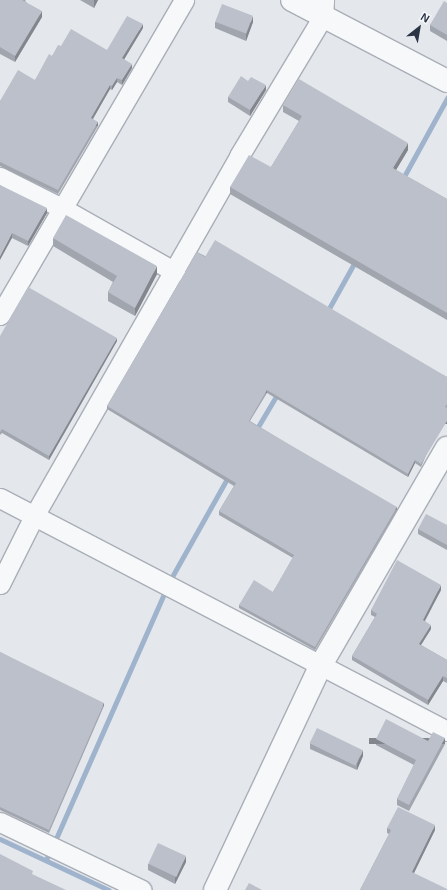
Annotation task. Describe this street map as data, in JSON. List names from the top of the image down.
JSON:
{
  "north": "top right"
}
